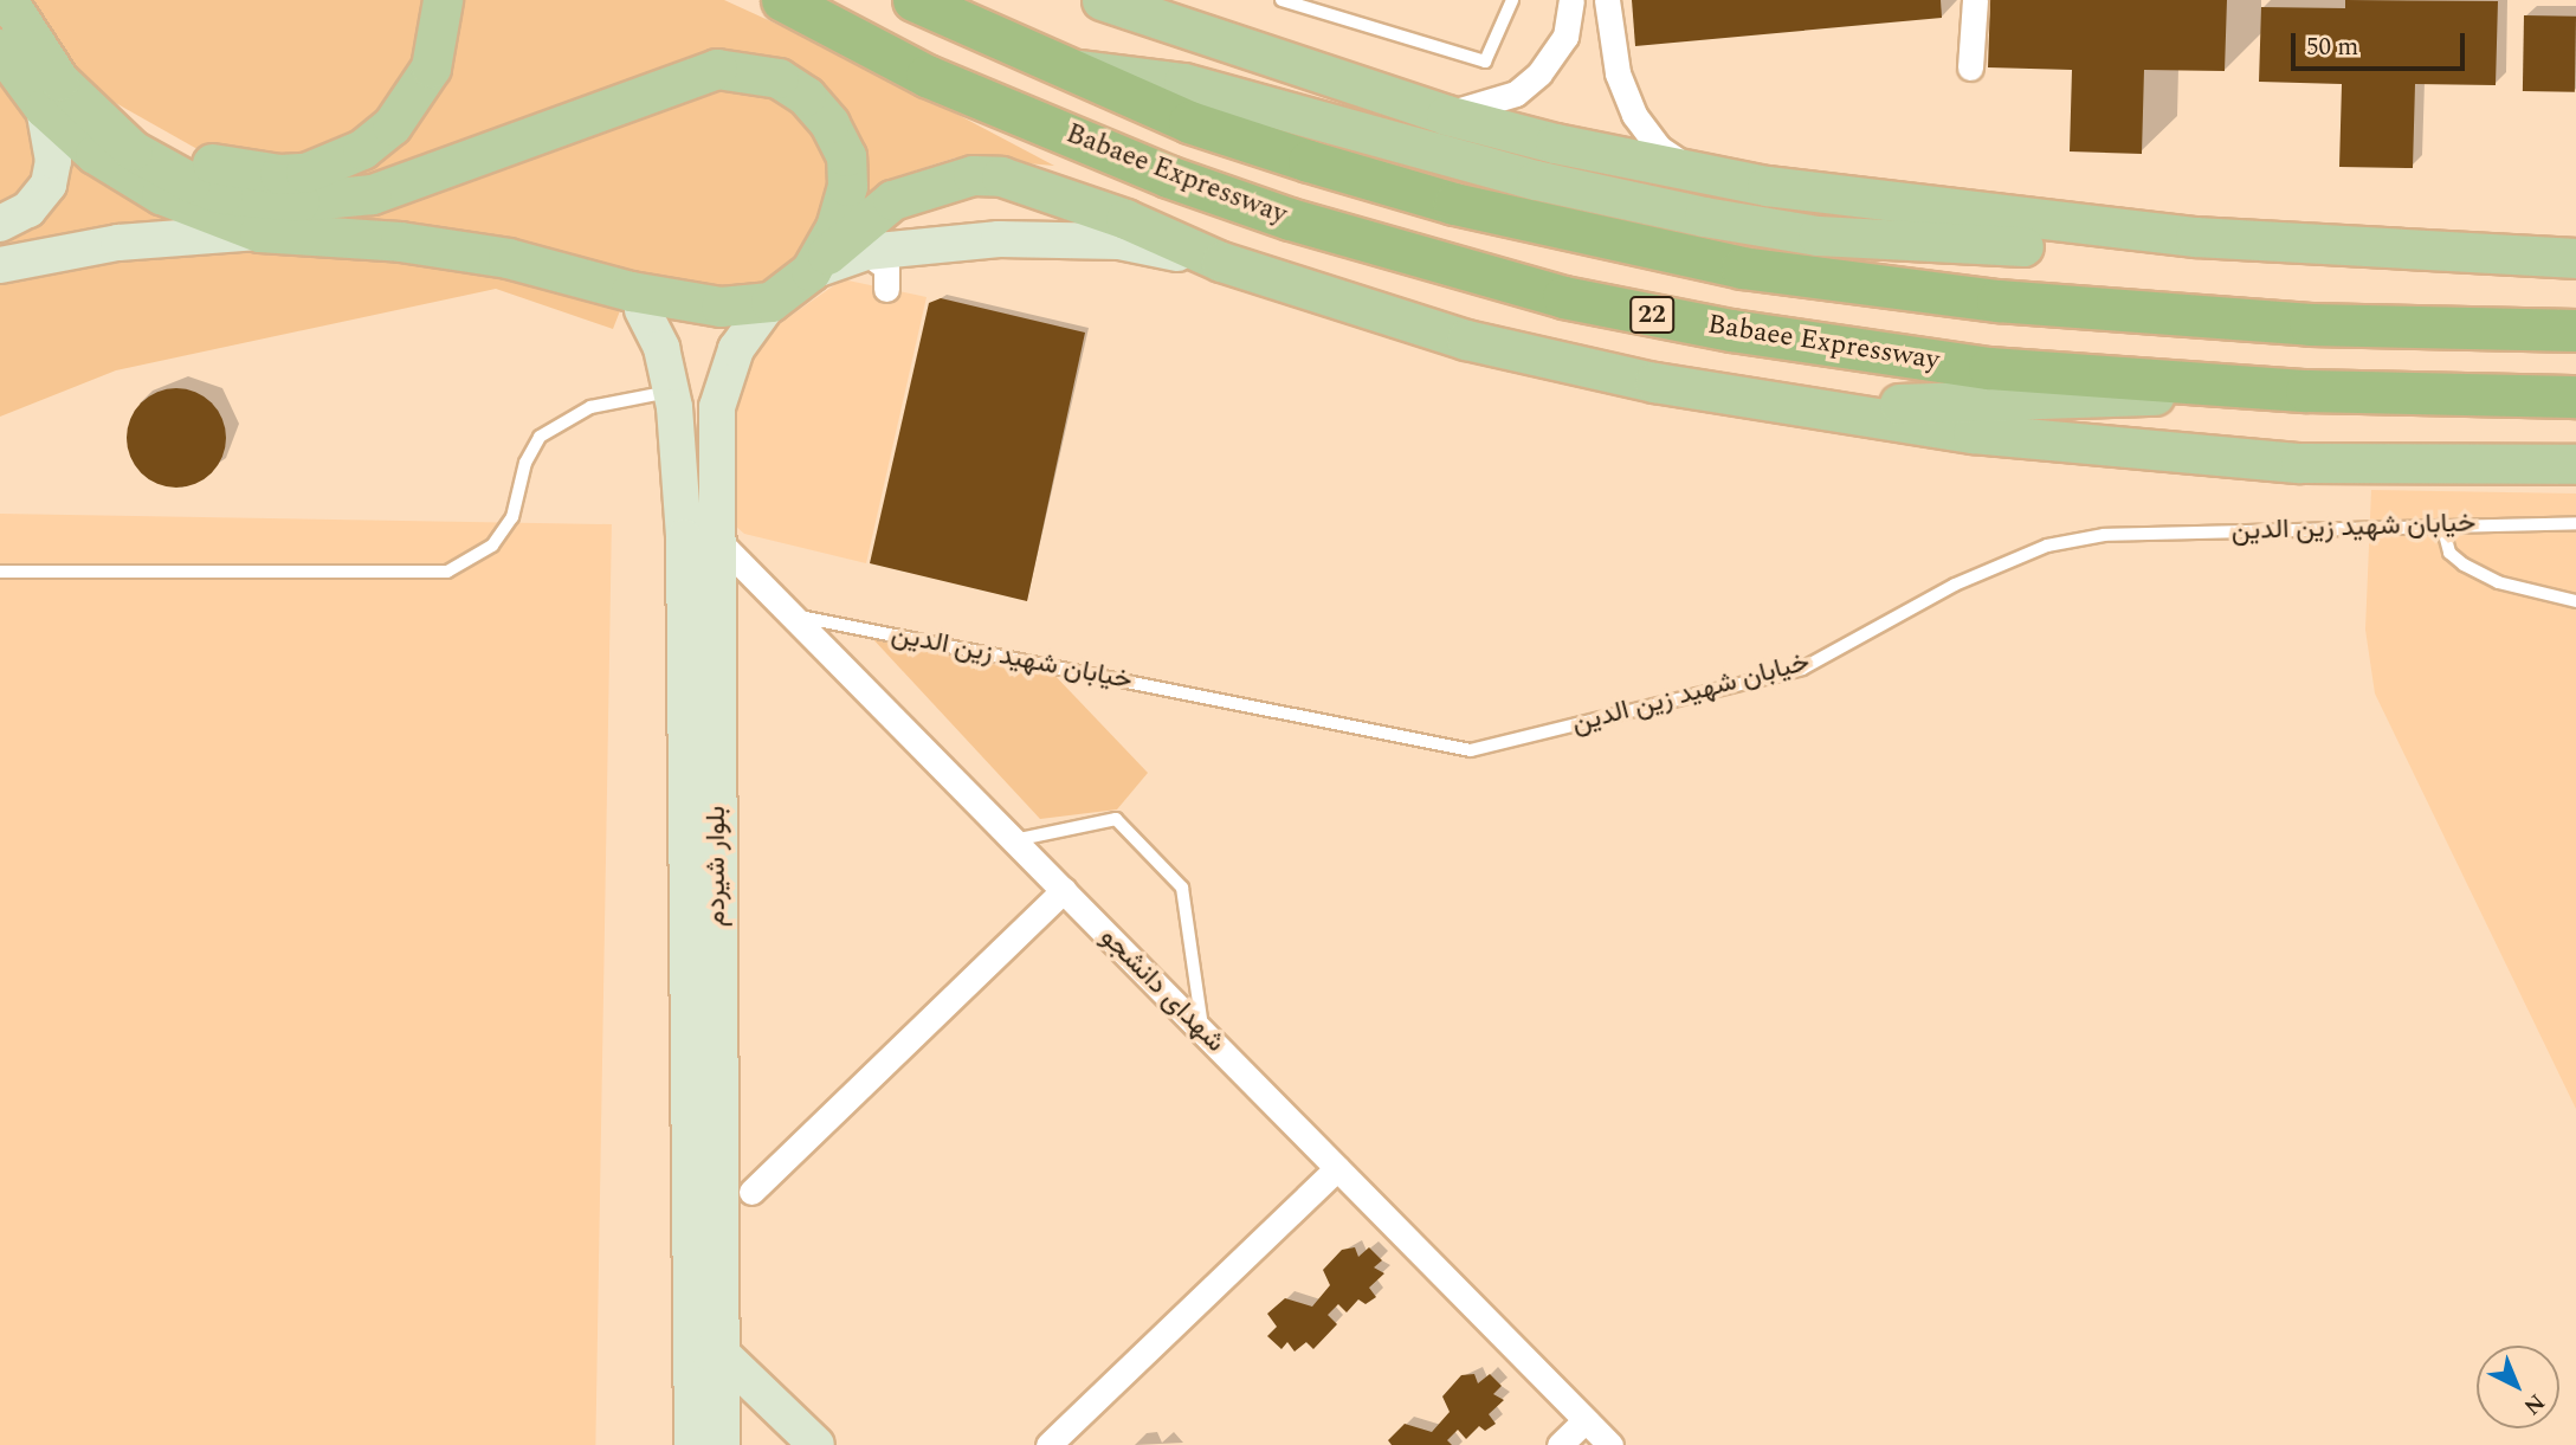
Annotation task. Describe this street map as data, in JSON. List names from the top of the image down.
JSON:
{
  "streets": {
    "highway": ["Babaee Expressway", "22"],
    "main road": ["بلوار شیردم"],
    "street": ["شهدای دانشجو"],
    "lane": ["خیابان شهید زین الدین"]
  },
  "crossings": [
    ["خیابان شهید زین الدین", "شهدای دانشجو"],
    ["بلوار شیردم", "شهدای دانشجو"]
  ],
  "scale_bar": "50 m",
  "north": "bottom right"
}
